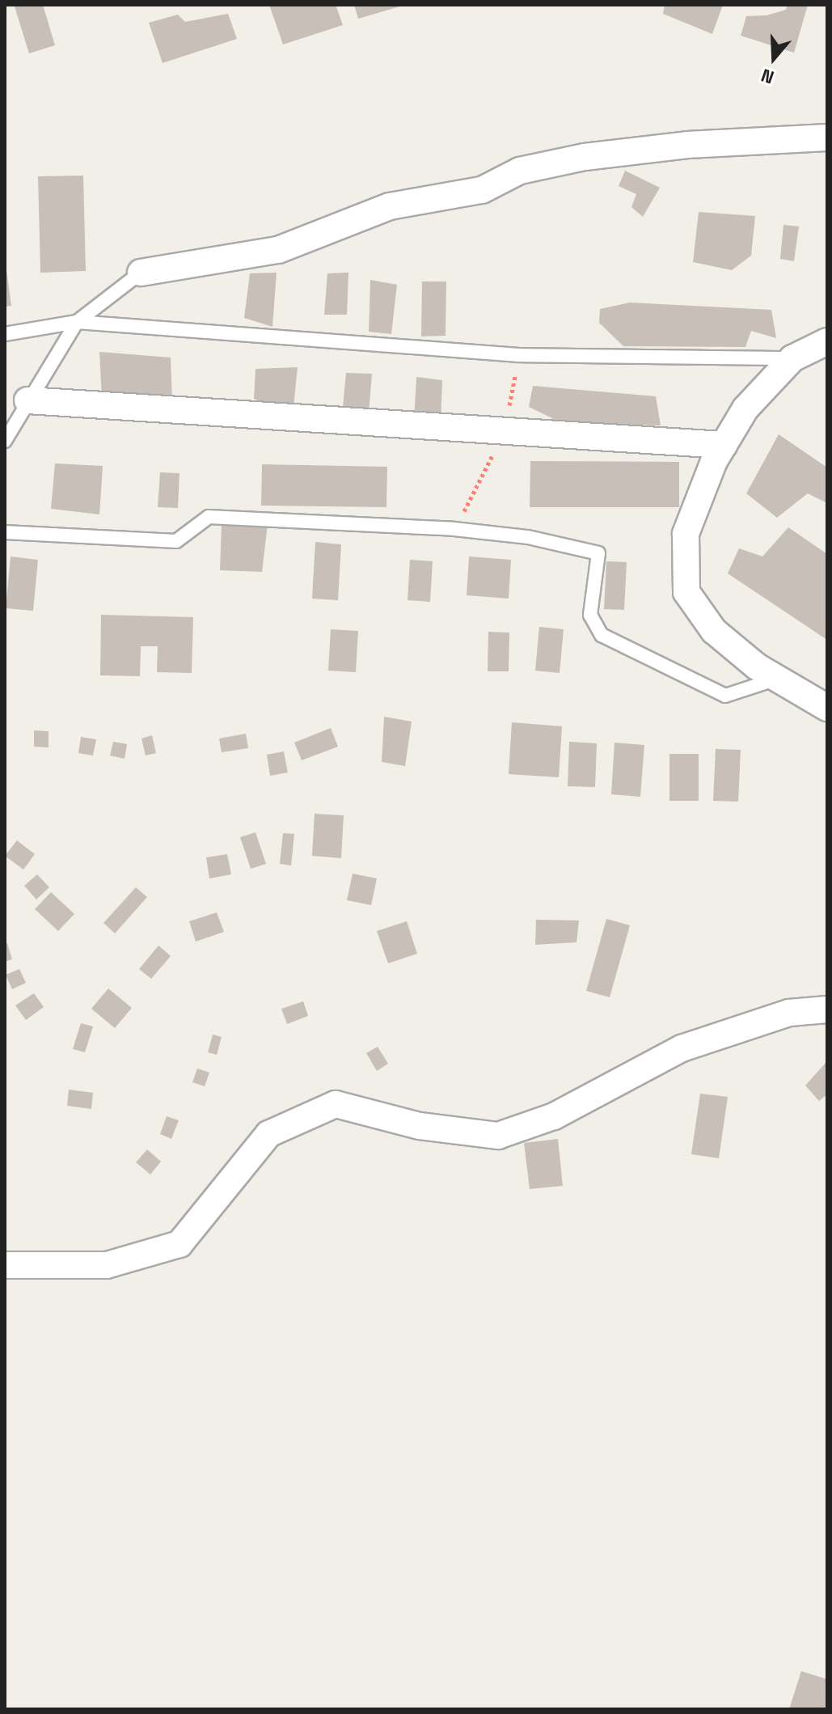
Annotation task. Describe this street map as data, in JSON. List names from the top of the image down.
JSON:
{
  "north": "bottom"
}
